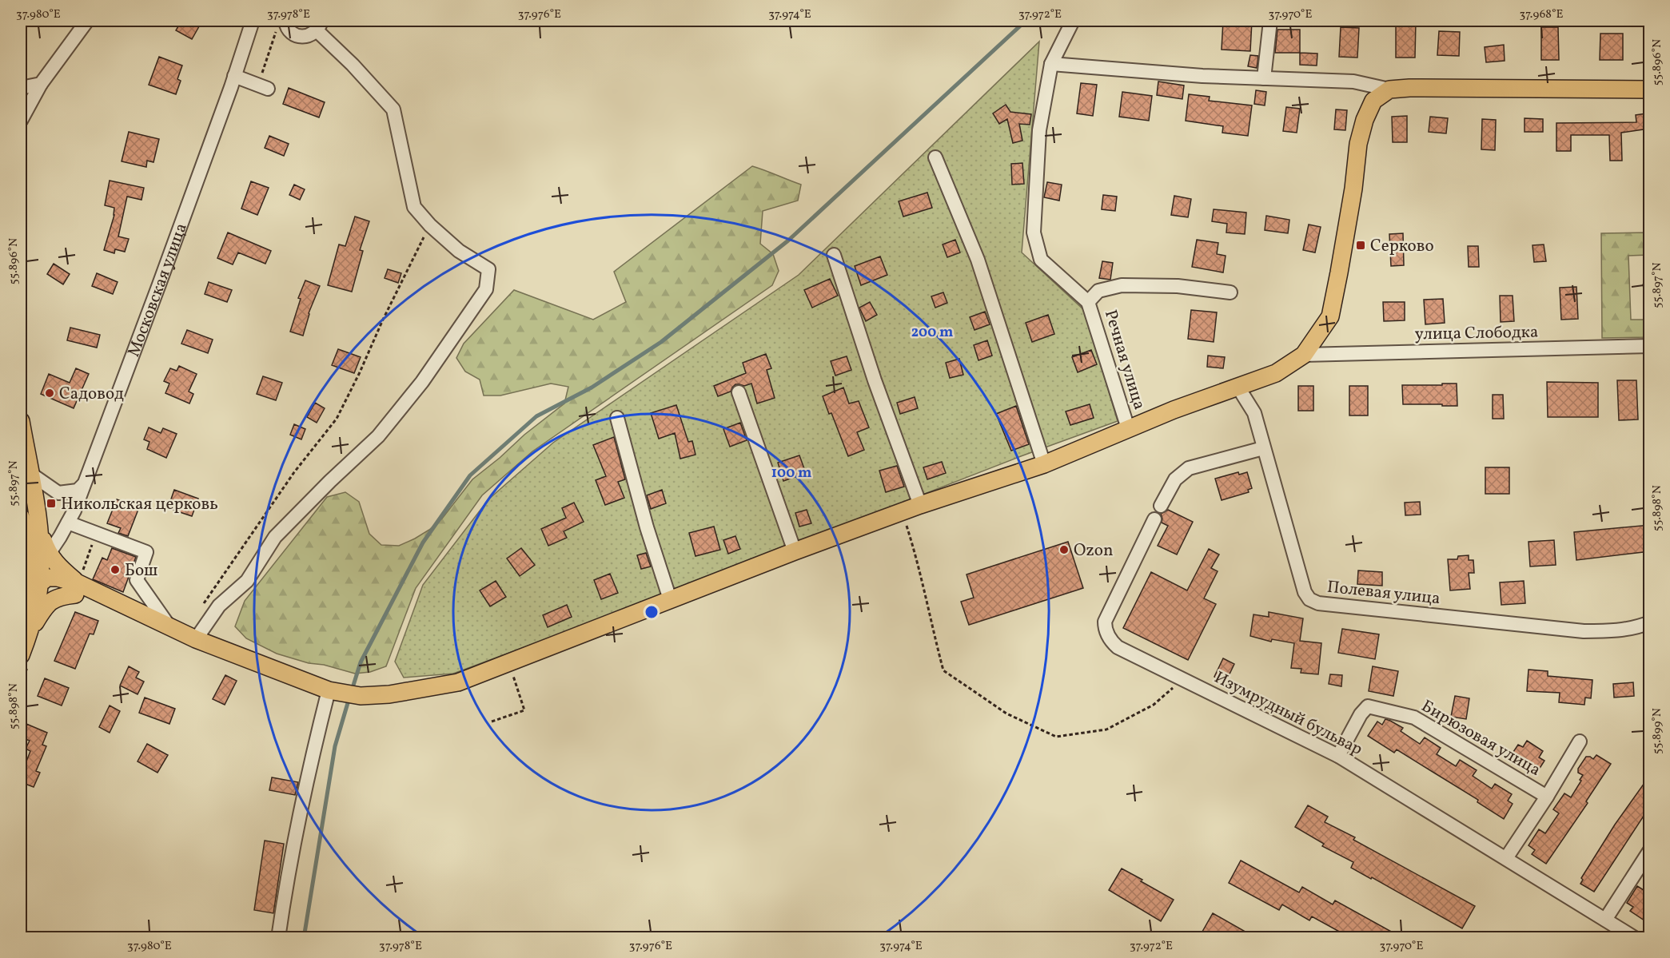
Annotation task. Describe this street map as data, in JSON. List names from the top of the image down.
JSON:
{
  "streets": {
    "main road": ["Московская улица"],
    "street": [
      "улица Слободка",
      "Речная улица",
      "Полевая улица",
      "Изумрудный бульвар",
      "Бирюзовая улица"
    ]
  },
  "crossings": [
    ["Изумрудный бульвар", "Бирюзовая улица"]
  ],
  "places": {
    "transit": ["Серково", "Никольская церковь"],
    "other": ["Садовод", "Ozon", "Бош"]
  },
  "coordinates": [
    "37.980°E",
    "37.978°E",
    "37.976°E",
    "37.974°E",
    "37.972°E",
    "37.970°E",
    "37.968°E",
    "55.896°N",
    "55.897°N",
    "55.898°N",
    "55.899°N"
  ],
  "rings": ["200 m", "100 m"]
}
